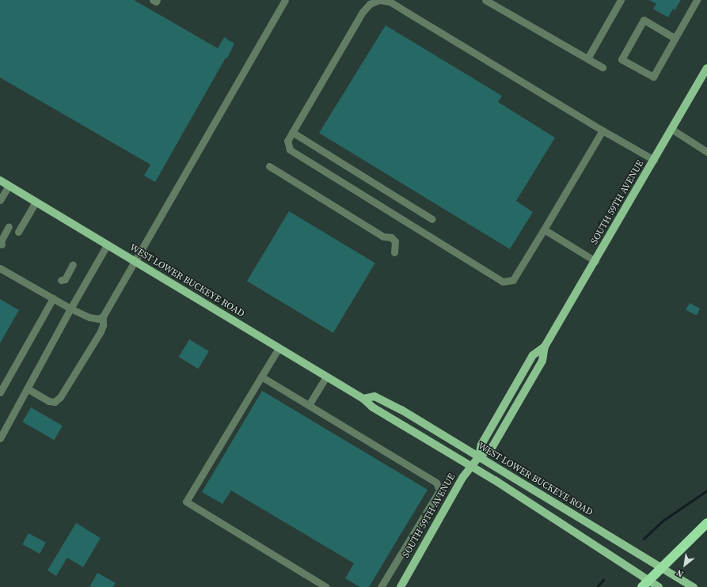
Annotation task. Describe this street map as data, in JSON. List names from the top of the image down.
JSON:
{
  "streets": {
    "main road": ["SOUTH 59TH AVENUE", "WEST LOWER BUCKEYE ROAD"]
  },
  "crossings": [
    ["SOUTH 59TH AVENUE", "WEST LOWER BUCKEYE ROAD"]
  ],
  "north": "bottom left"
}
